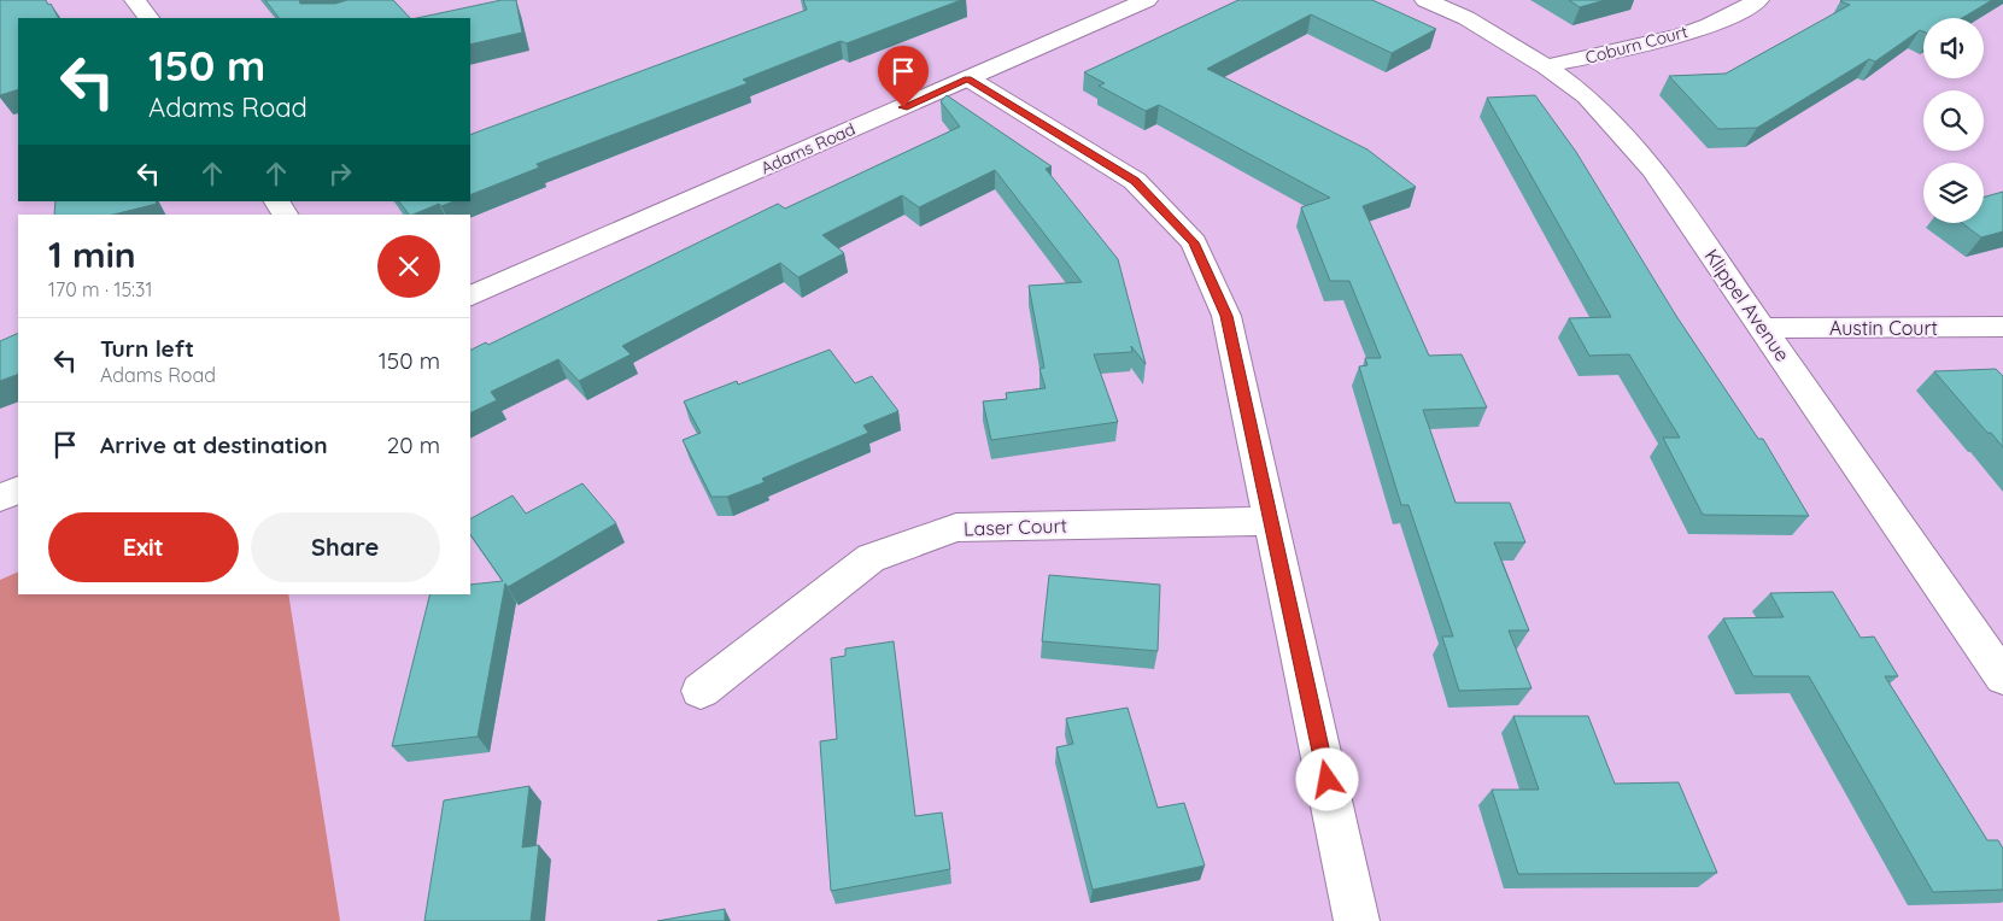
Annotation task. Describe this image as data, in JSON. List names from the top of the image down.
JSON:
{
  "streets": {
    "street": [
      "Coburn Court",
      "Adams Road",
      "Klippel Avenue",
      "Austin Court",
      "Laser Court"
    ]
  },
  "crossings": [
    ["Coburn Court", "Klippel Avenue"],
    ["Klippel Avenue", "Austin Court"]
  ],
  "page": {
    "turn": ["150 m", "Adams Road"],
    "heading": ["1 min", "170 m · 15:31"],
    "list": [
      {
        "name": "Turn left",
        "note": "Adams Road",
        "value": "150 m"
      },
      {
        "name": "Arrive at destination",
        "value": "20 m"
      }
    ],
    "buttons": ["Exit", "Share"]
  }
}
